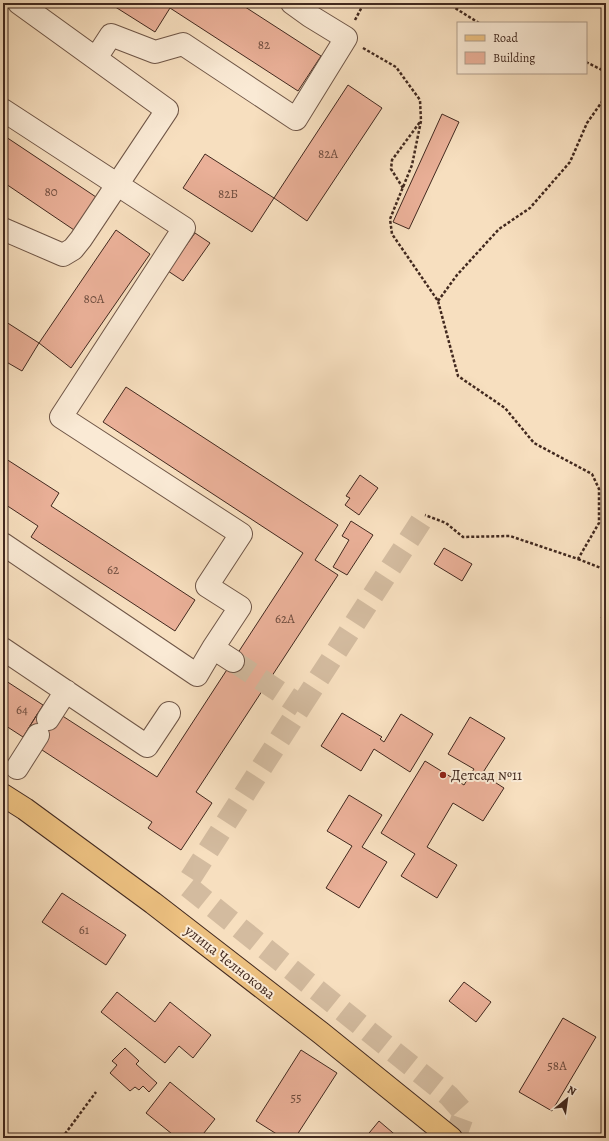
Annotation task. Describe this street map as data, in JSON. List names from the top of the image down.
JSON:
{
  "streets": {
    "main road": ["улица Челнокова"]
  },
  "places": ["Детсад №11"],
  "house_numbers": [
    "82",
    "82А",
    "80",
    "82Б",
    "80А",
    "62",
    "62А",
    "64",
    "61",
    "58А",
    "55"
  ],
  "legend": ["Road", "Building"],
  "north": "top right"
}
